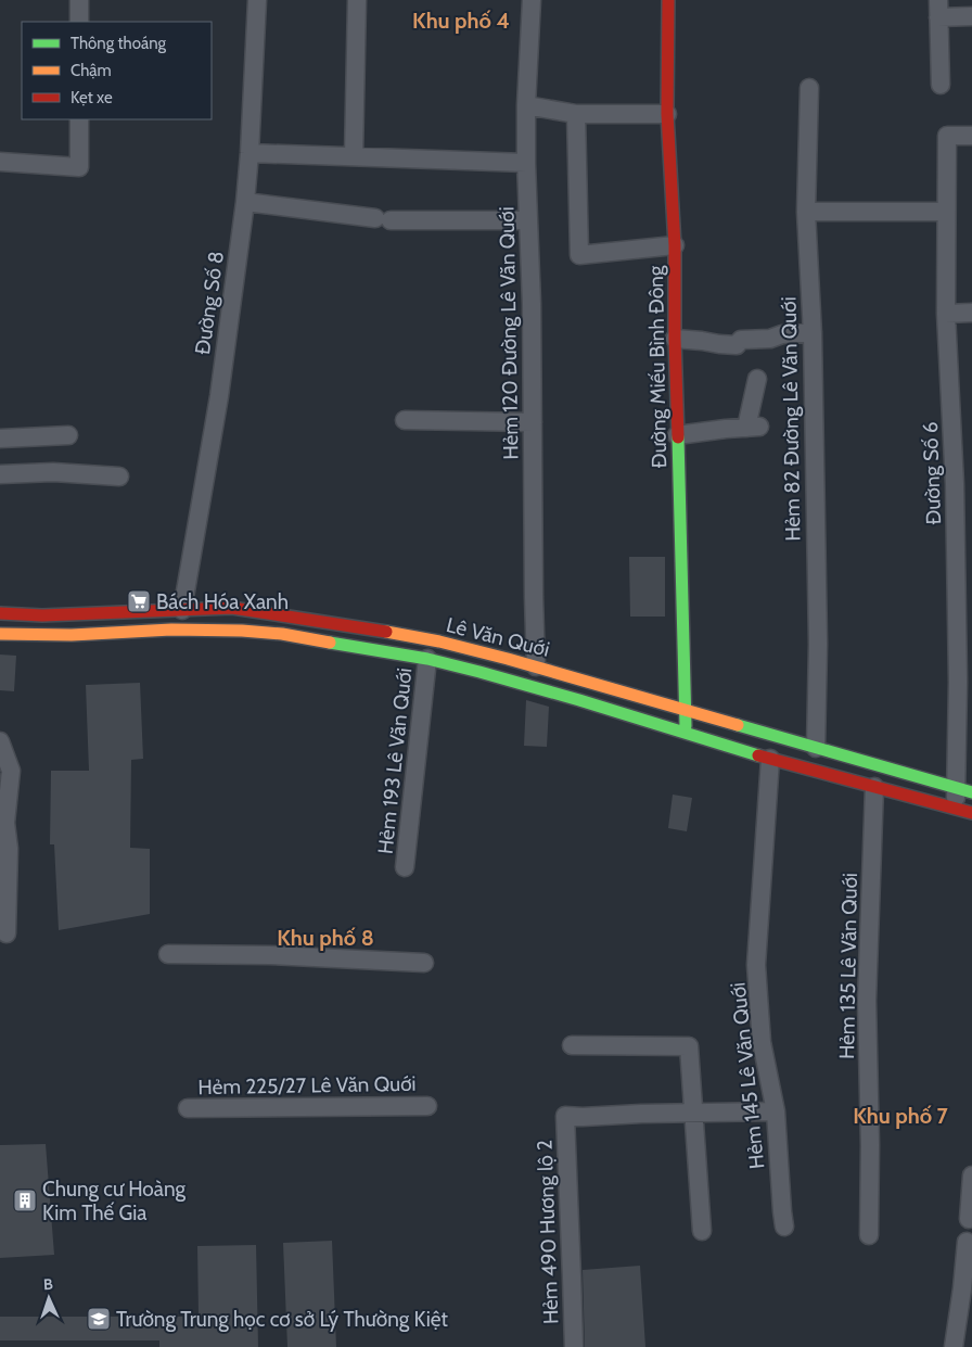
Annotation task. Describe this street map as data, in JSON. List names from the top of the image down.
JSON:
{
  "streets": {
    "main road": ["Đường Miếu Bình Đông", "Lê Văn Quới"],
    "street": [
      "Đường Số 8",
      "Hẻm 120 Đường Lê Văn Quới",
      "Hẻm 82 Đường Lê Văn Quới",
      "Đường Số 6",
      "Hẻm 193 Lê Văn Quới",
      "Hẻm 135 Lê Văn Quới",
      "Hẻm 145 Lê Văn Quới",
      "Hẻm 225/27 Lê Văn Quới",
      "Hẻm 490 Hương lộ 2"
    ]
  },
  "crossings": [
    ["Đường Số 8", "Lê Văn Quới"],
    ["Hẻm 120 Đường Lê Văn Quới", "Lê Văn Quới"],
    ["Đường Miếu Bình Đông", "Lê Văn Quới"],
    ["Hẻm 82 Đường Lê Văn Quới", "Lê Văn Quới"],
    ["Đường Số 6", "Lê Văn Quới"],
    ["Lê Văn Quới", "Hẻm 193 Lê Văn Quới"],
    ["Lê Văn Quới", "Hẻm 135 Lê Văn Quới"],
    ["Lê Văn Quới", "Hẻm 145 Lê Văn Quới"]
  ],
  "districts": ["Khu phố 4", "Khu phố 8", "Khu phố 7"],
  "places": {
    "supermarket": ["Bách Hóa Xanh"],
    "building": ["Chung cư Hoàng Kim Thế Gia"],
    "school or university": ["Trường Trung học cơ sở Lý Thường Kiệt"]
  },
  "legend": ["Thông thoáng", "Chậm", "Kẹt xe"],
  "north": "top"
}
